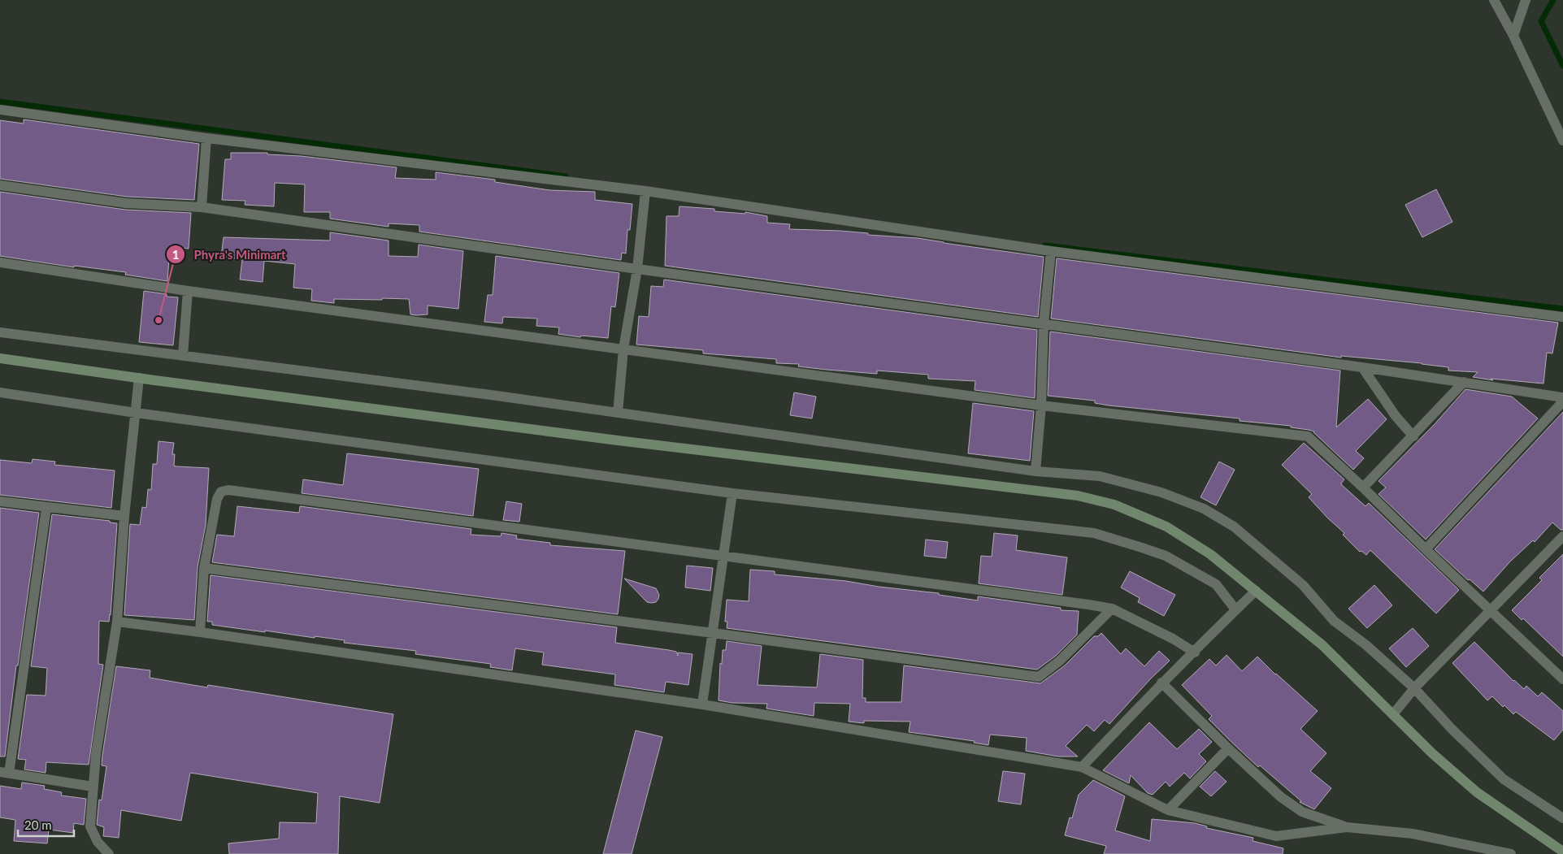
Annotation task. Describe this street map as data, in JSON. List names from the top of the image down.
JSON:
{
  "places": ["Phyra's Minimart"],
  "scale_bar": "20 m"
}
